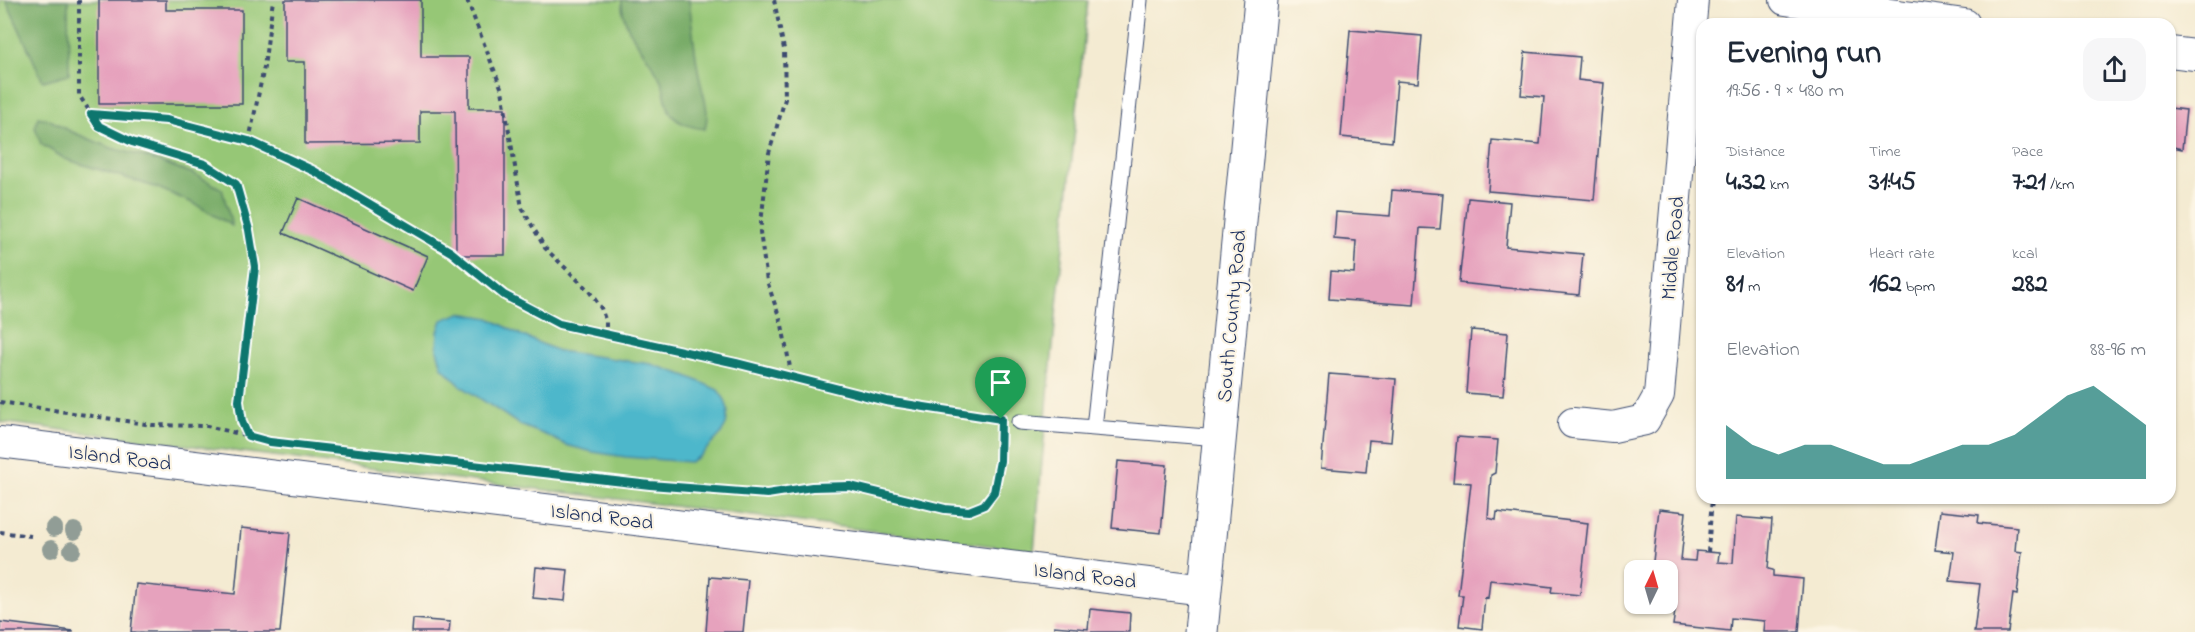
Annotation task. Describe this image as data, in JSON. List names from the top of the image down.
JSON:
{
  "streets": {
    "main road": ["South County Road"],
    "street": ["Middle Road", "Island Road"]
  },
  "crossings": [
    ["South County Road", "Island Road"]
  ],
  "north": "top",
  "page": {
    "heading": ["Evening run", "19:56 · 9 × 480 m"],
    "stats": [
      ["Distance", "4.32 km"],
      ["Time", "31:45"],
      ["Pace", "7:21 /km"],
      ["Elevation", "81 m"],
      ["Heart rate", "162 bpm"],
      ["kcal", "282"]
    ],
    "chart": ["Elevation", "88–96 m"]
  }
}
